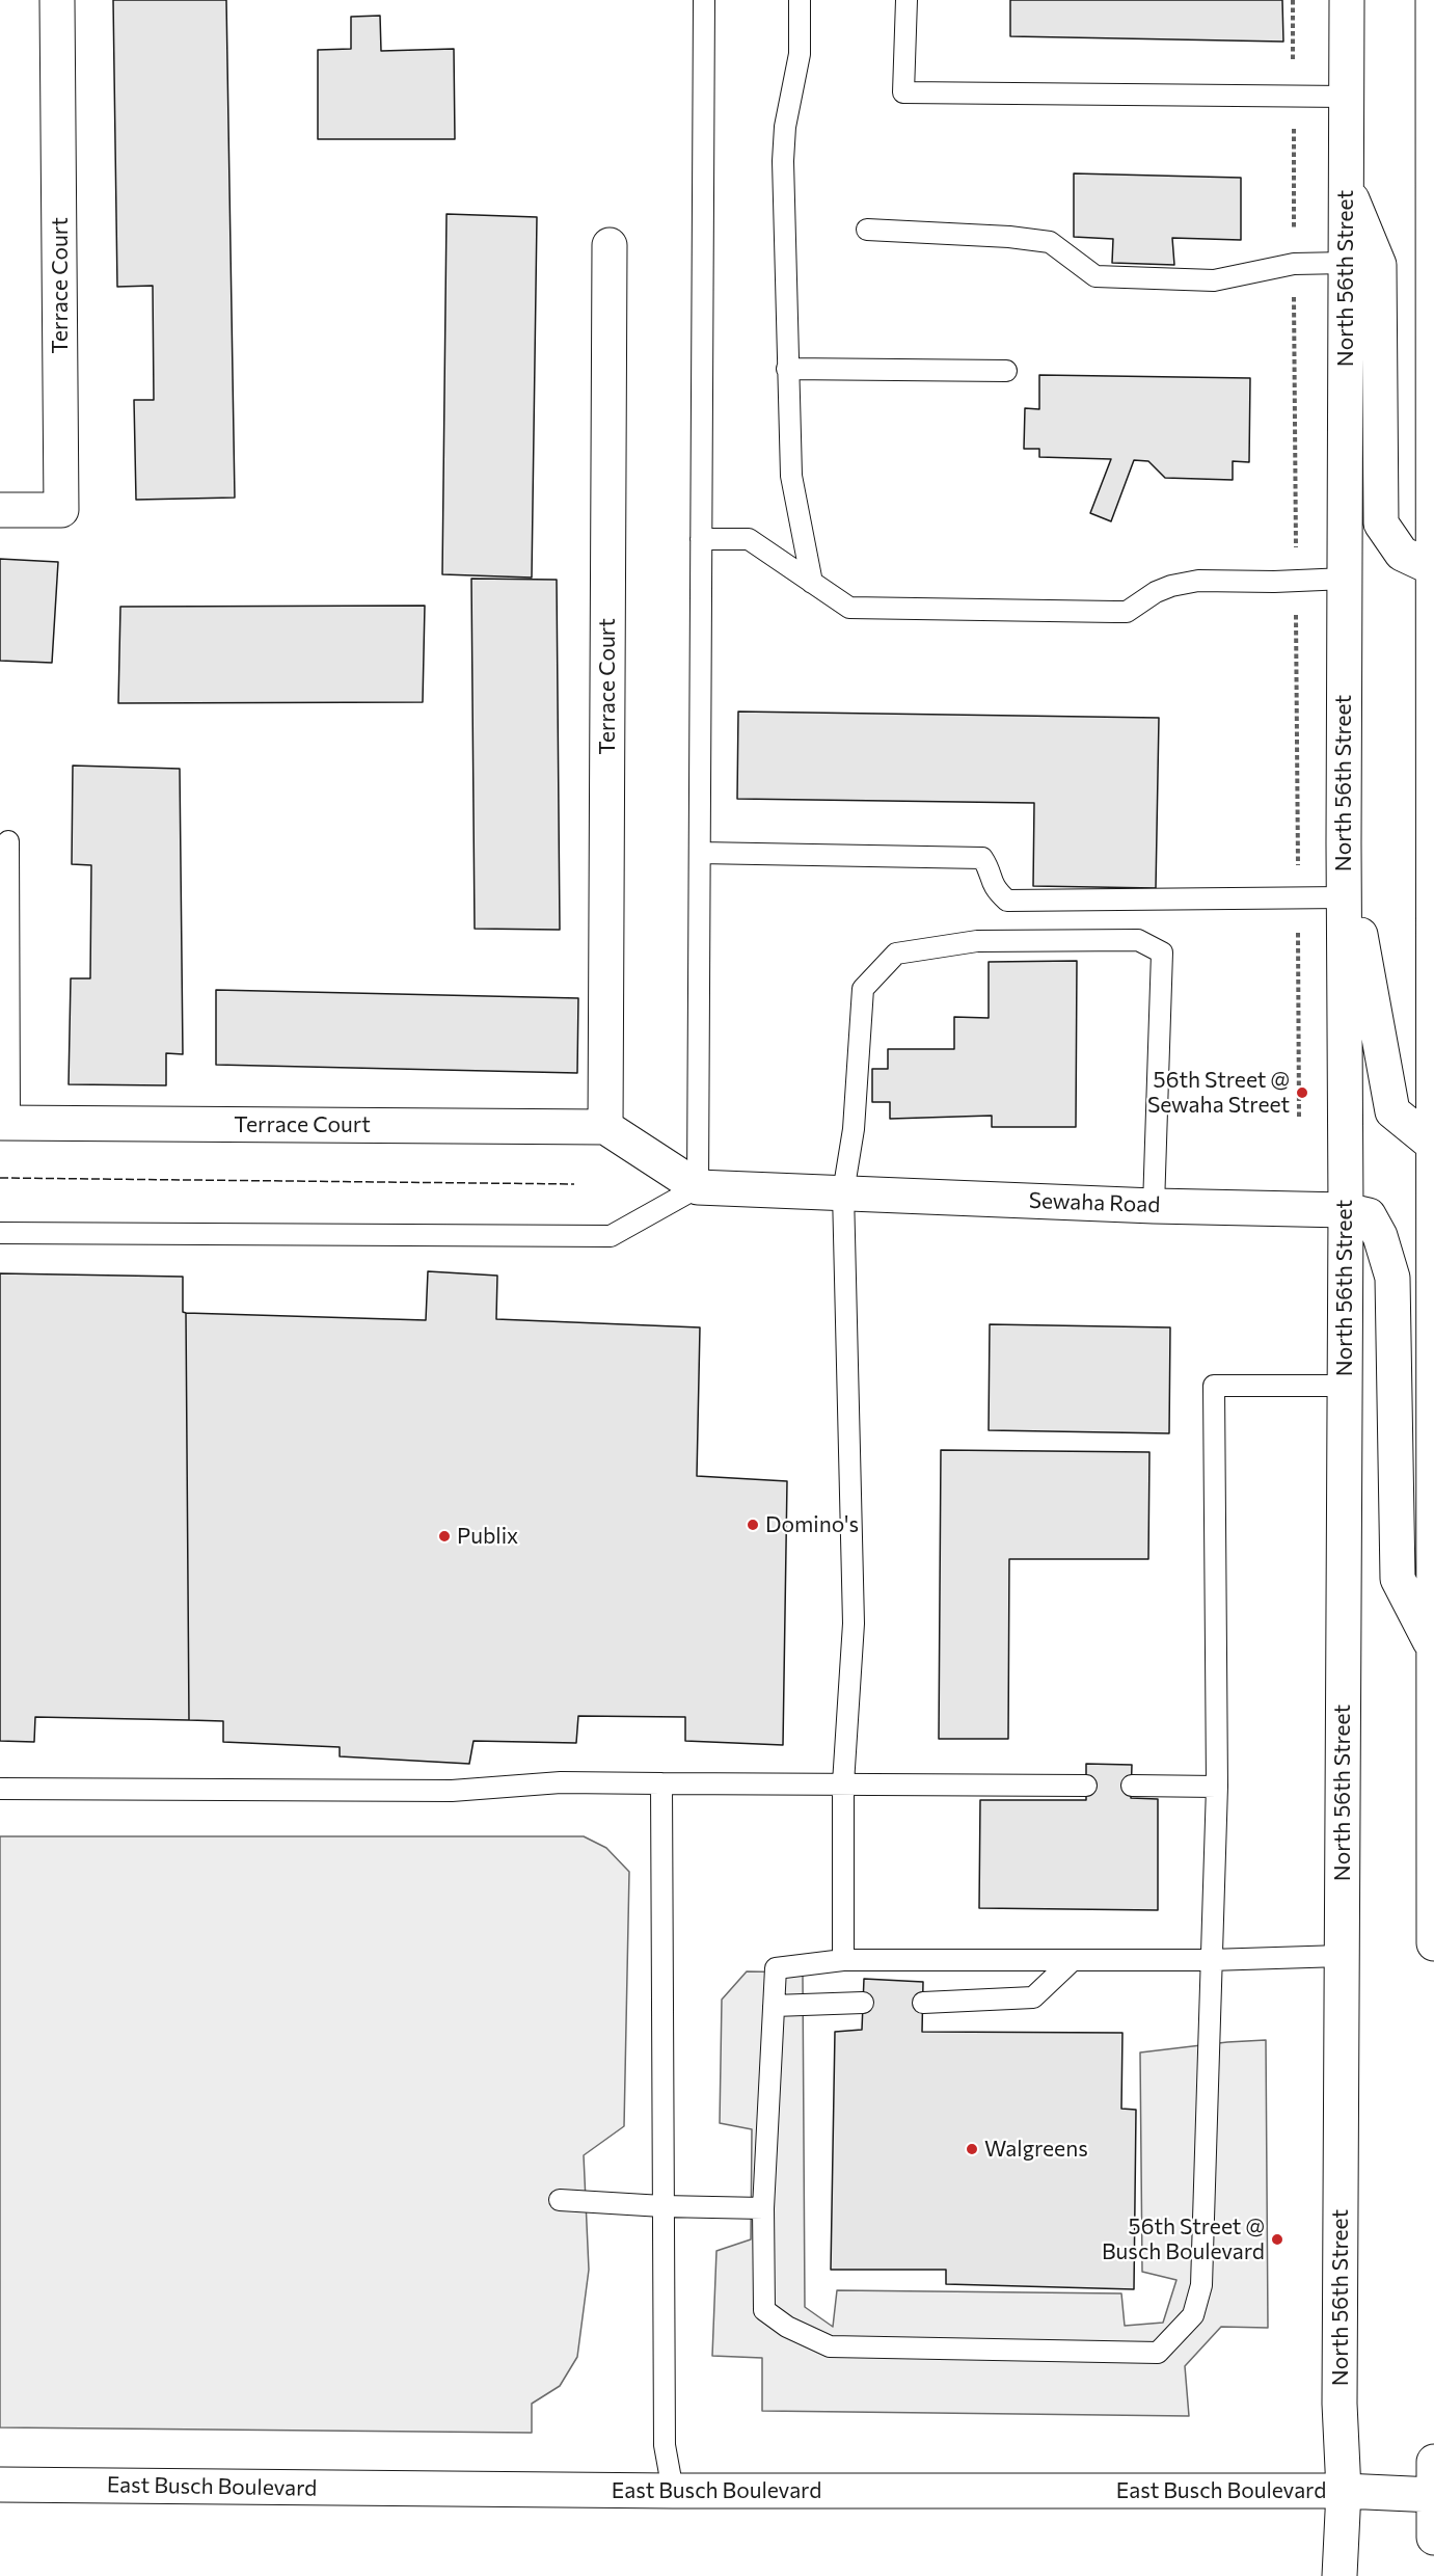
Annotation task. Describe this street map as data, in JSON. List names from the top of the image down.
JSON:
{
  "streets": {
    "main road": [
      "North 56th Street",
      "Terrace Court",
      "Sewaha Road",
      "East Busch Boulevard"
    ]
  },
  "crossings": [
    ["North 56th Street", "Sewaha Road"],
    ["North 56th Street", "East Busch Boulevard"]
  ],
  "places": [
    "56th Street @ Sewaha Street",
    "Domino's",
    "Publix",
    "Walgreens",
    "56th Street @ Busch Boulevard"
  ]
}
